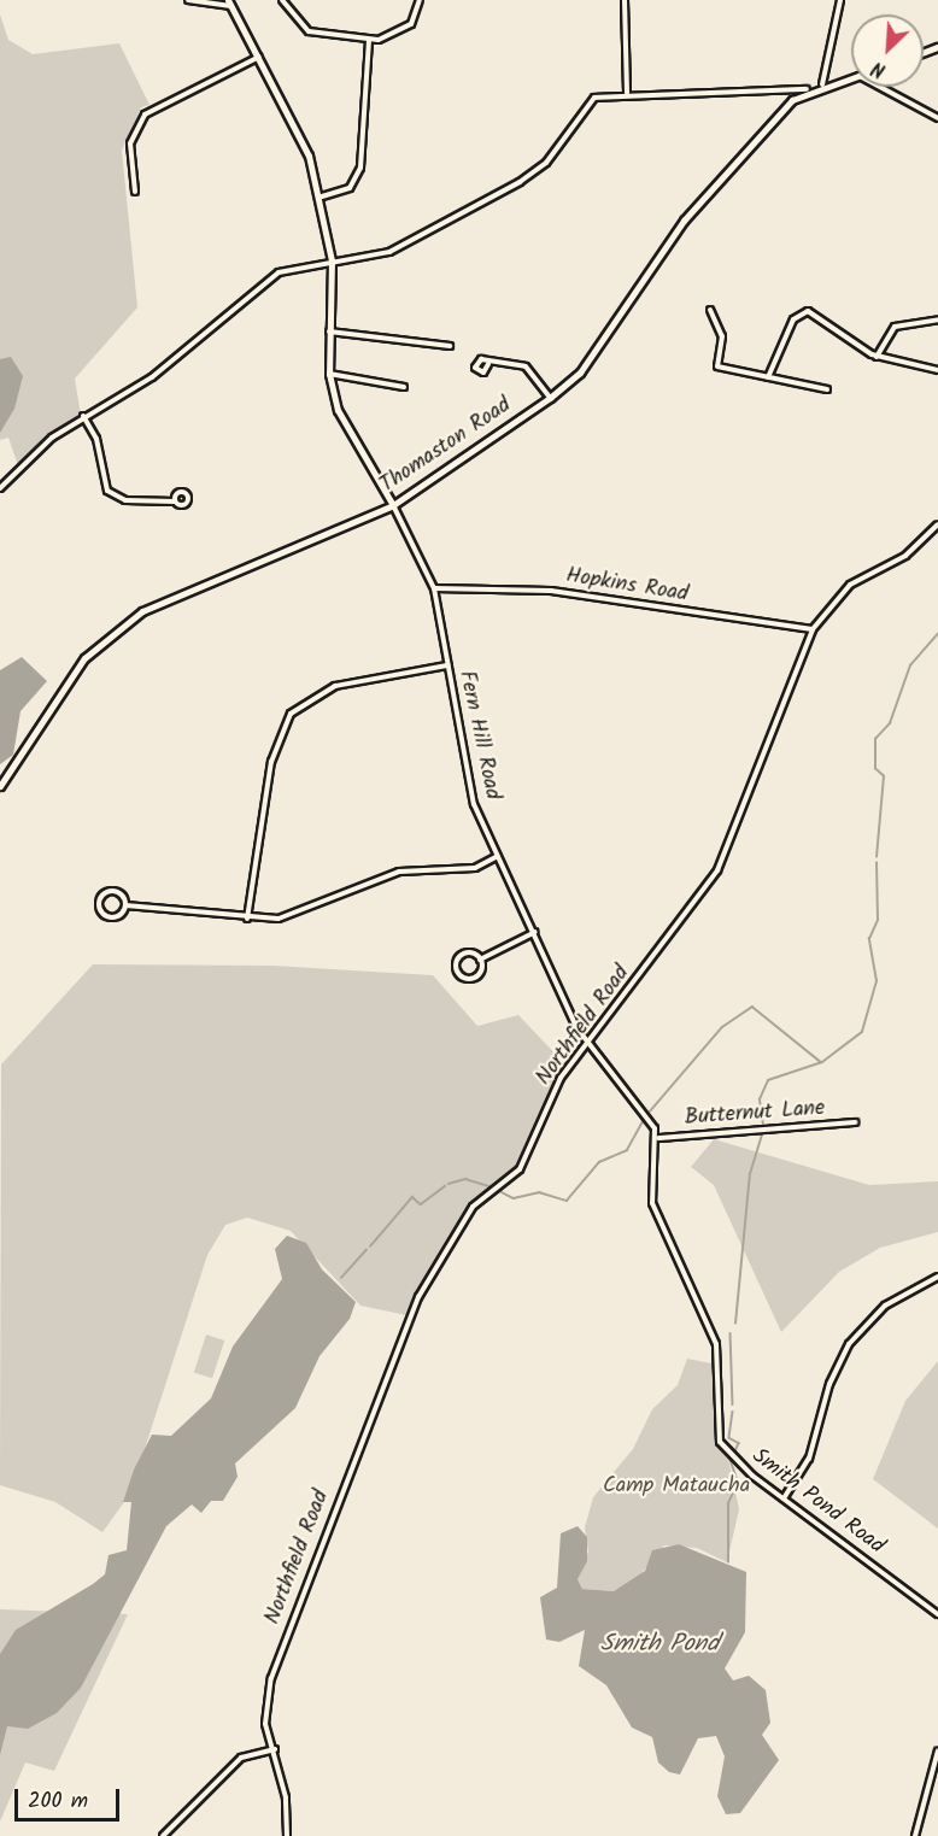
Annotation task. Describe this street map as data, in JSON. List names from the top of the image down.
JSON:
{
  "streets": {
    "main road": ["Thomaston Road"],
    "street": [
      "Hopkins Road",
      "Fern Hill Road",
      "Northfield Road",
      "Butternut Lane",
      "Smith Pond Road"
    ]
  },
  "crossings": [
    ["Thomaston Road", "Fern Hill Road"],
    ["Hopkins Road", "Fern Hill Road"],
    ["Hopkins Road", "Northfield Road"],
    ["Fern Hill Road", "Northfield Road"],
    ["Butternut Lane", "Smith Pond Road"]
  ],
  "water": ["Smith Pond"],
  "parks": ["Camp Mataucha"],
  "scale_bar": "200 m",
  "north": "bottom left"
}
